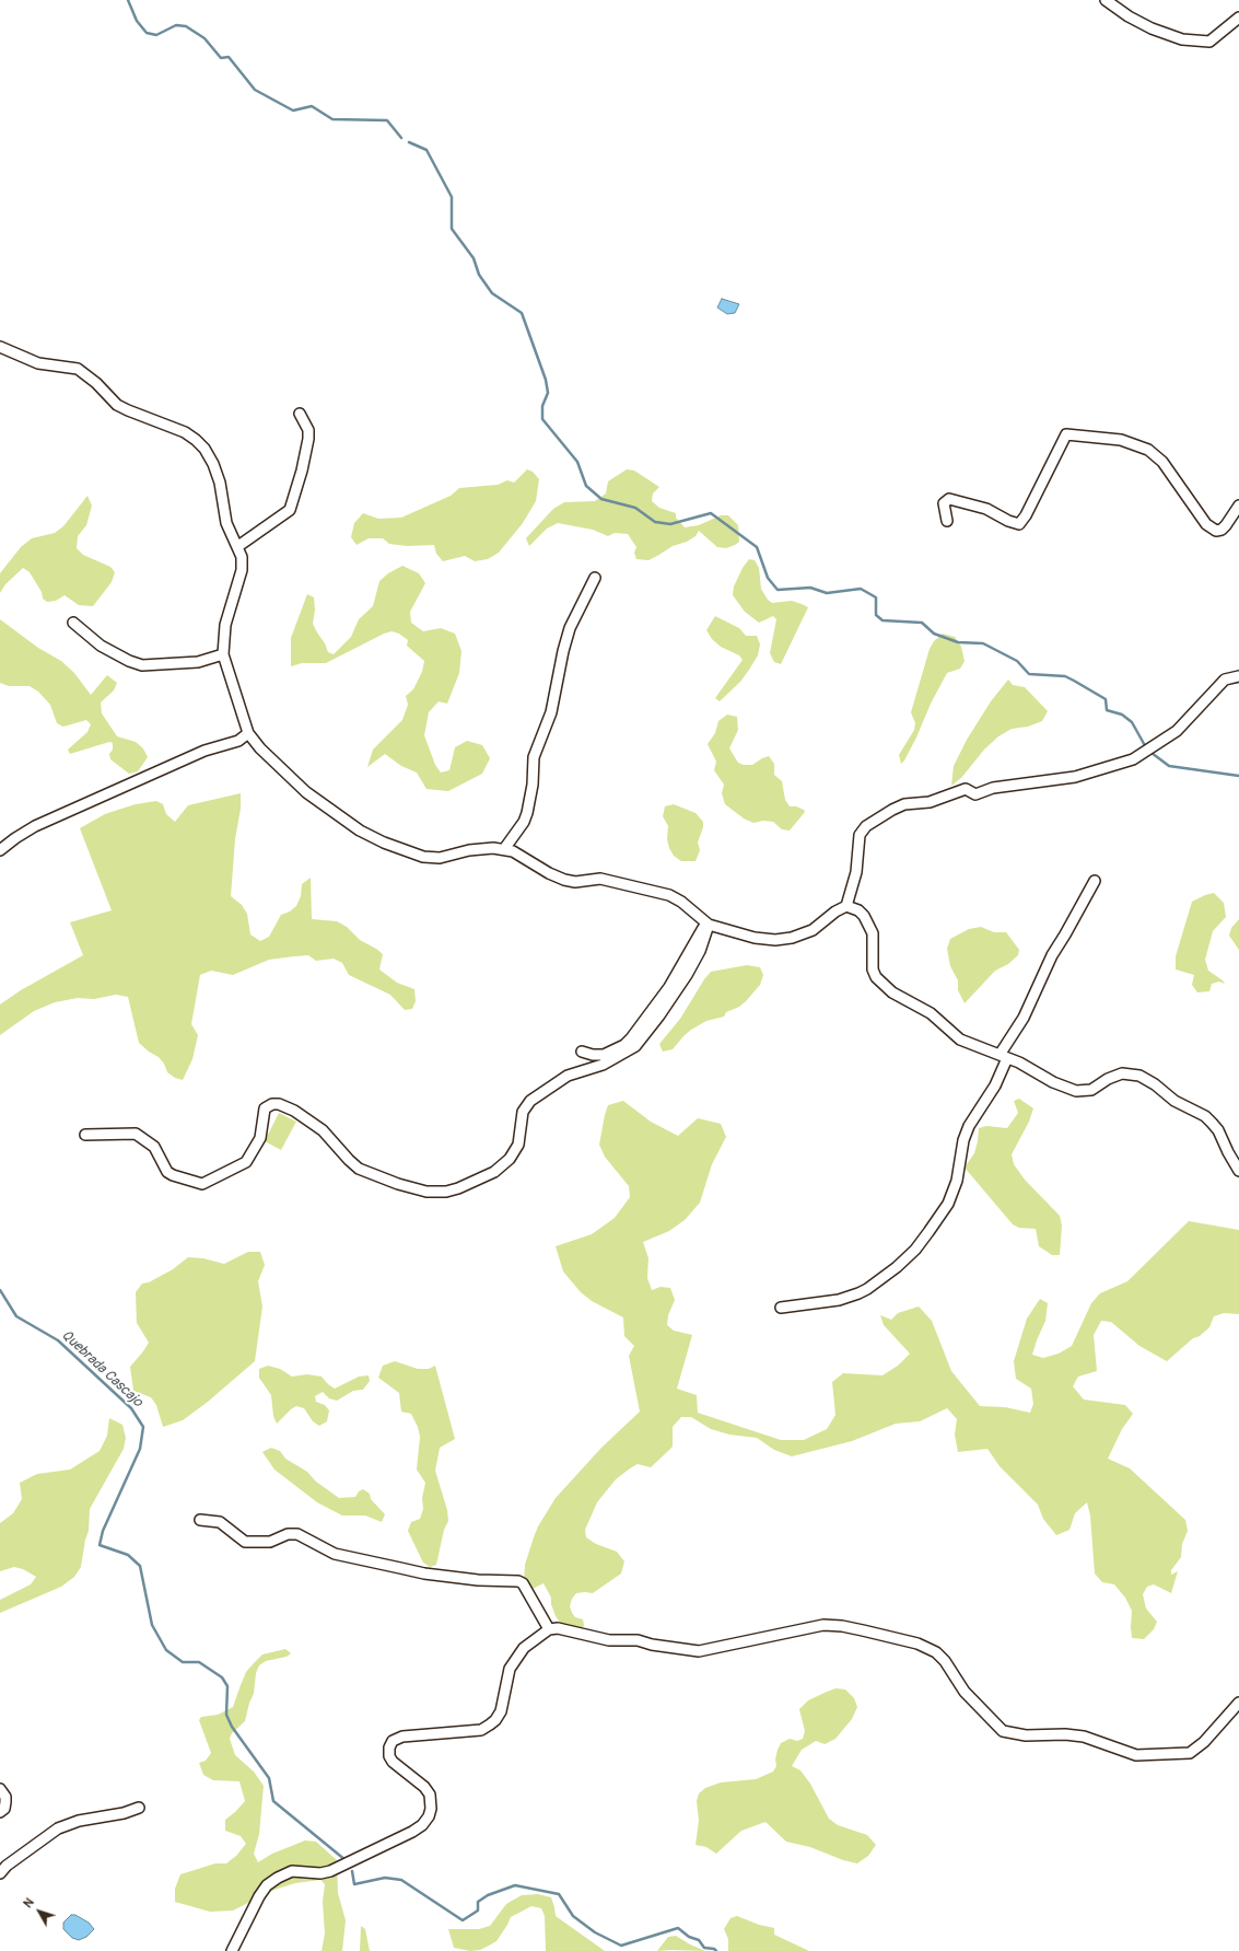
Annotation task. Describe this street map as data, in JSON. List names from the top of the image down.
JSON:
{
  "water": ["Quebrada Cascajo"],
  "north": "top left"
}
